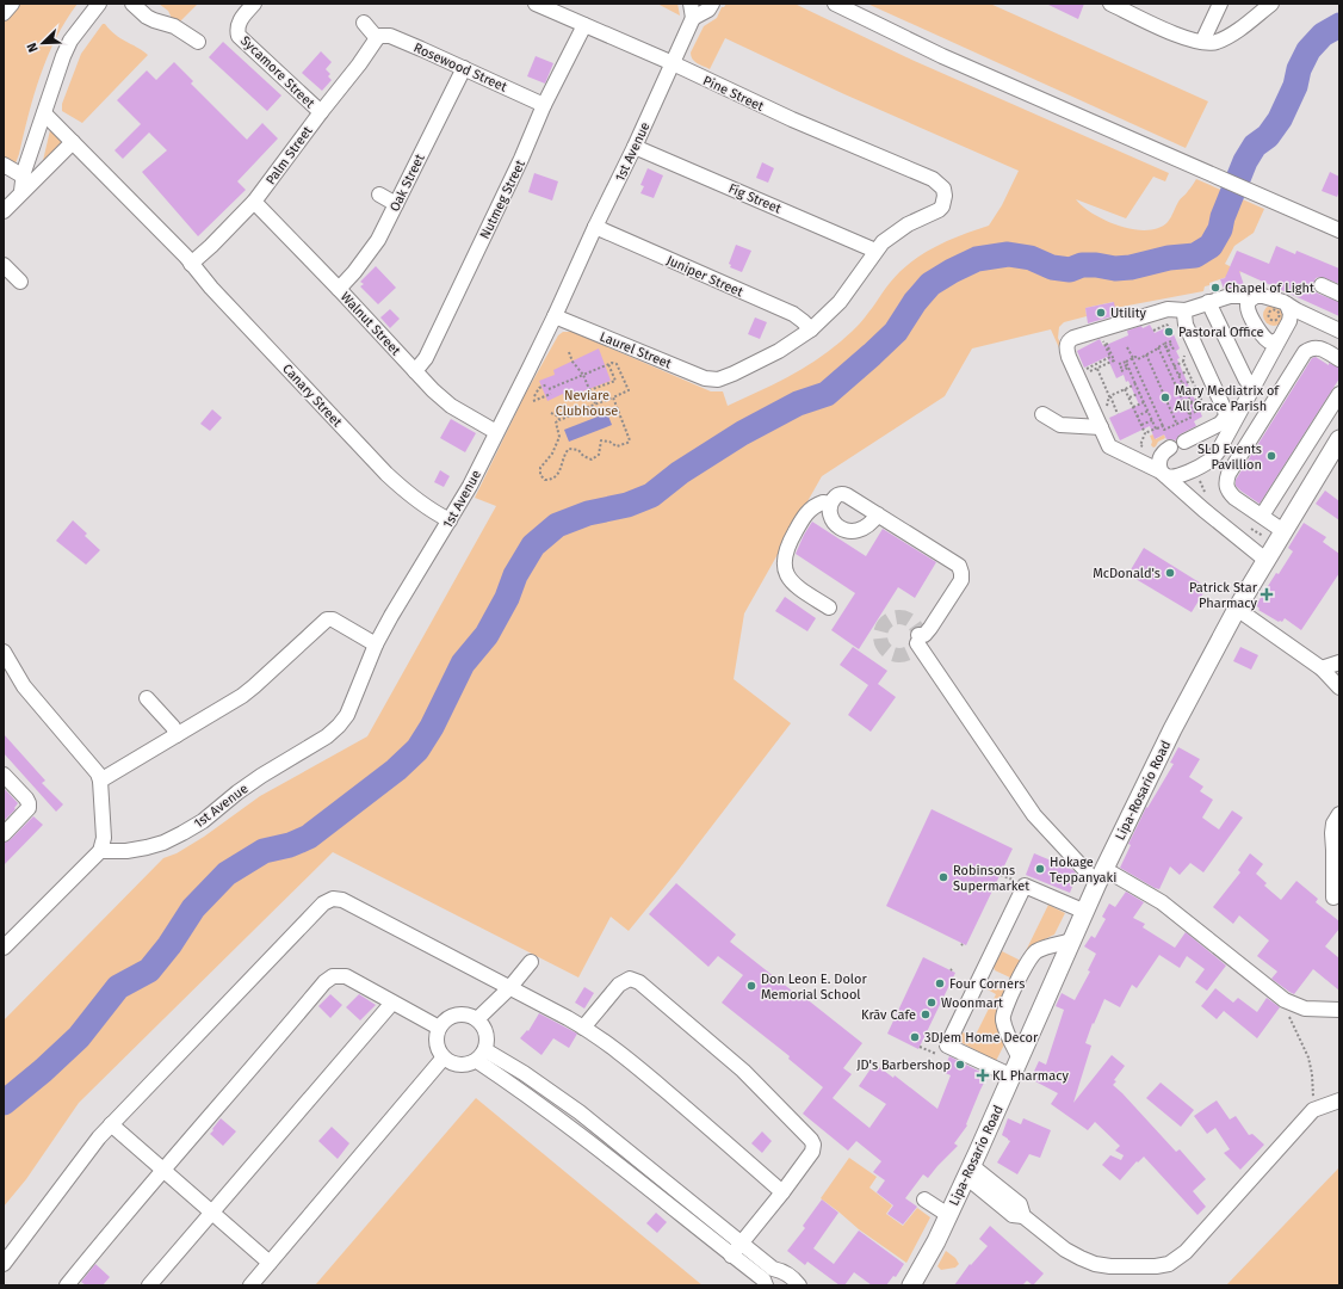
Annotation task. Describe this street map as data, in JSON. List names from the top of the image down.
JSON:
{
  "streets": {
    "main road": ["Lipa-Rosario Road"],
    "street": [
      "Rosewood Street",
      "Sycamore Street",
      "Pine Street",
      "1st Avenue",
      "Palm Street",
      "Oak Street",
      "Fig Street",
      "Nutmeg Street",
      "Juniper Street",
      "Walnut Street",
      "Laurel Street",
      "Canary Street"
    ]
  },
  "crossings": [
    ["Rosewood Street", "Palm Street"],
    ["Rosewood Street", "Oak Street"],
    ["Rosewood Street", "Nutmeg Street"],
    ["Sycamore Street", "Palm Street"],
    ["Pine Street", "1st Avenue"],
    ["Pine Street", "Fig Street"],
    ["Pine Street", "Nutmeg Street"],
    ["1st Avenue", "Fig Street"],
    ["1st Avenue", "Juniper Street"],
    ["1st Avenue", "Walnut Street"],
    ["1st Avenue", "Laurel Street"],
    ["1st Avenue", "Canary Street"],
    ["Palm Street", "Walnut Street"],
    ["Palm Street", "Canary Street"],
    ["Oak Street", "Walnut Street"],
    ["Nutmeg Street", "Walnut Street"],
    ["Juniper Street", "Laurel Street"]
  ],
  "parks": ["Neviare Clubhouse"],
  "places": {
    "other": [
      "Chapel of Light",
      "Utility",
      "Pastoral Office",
      "Mary Mediatrix of All Grace Parish",
      "SLD Events Pavillion",
      "McDonald's",
      "Hokage Teppanyaki",
      "Robinsons Supermarket",
      "Four Corners",
      "Don Leon E. Dolor Memorial School",
      "Woonmart",
      "Krāv Cafe",
      "3DJem Home Decor",
      "JD's Barbershop"
    ],
    "health": ["Patrick Star Pharmacy", "KL Pharmacy"]
  },
  "north": "bottom left"
}
